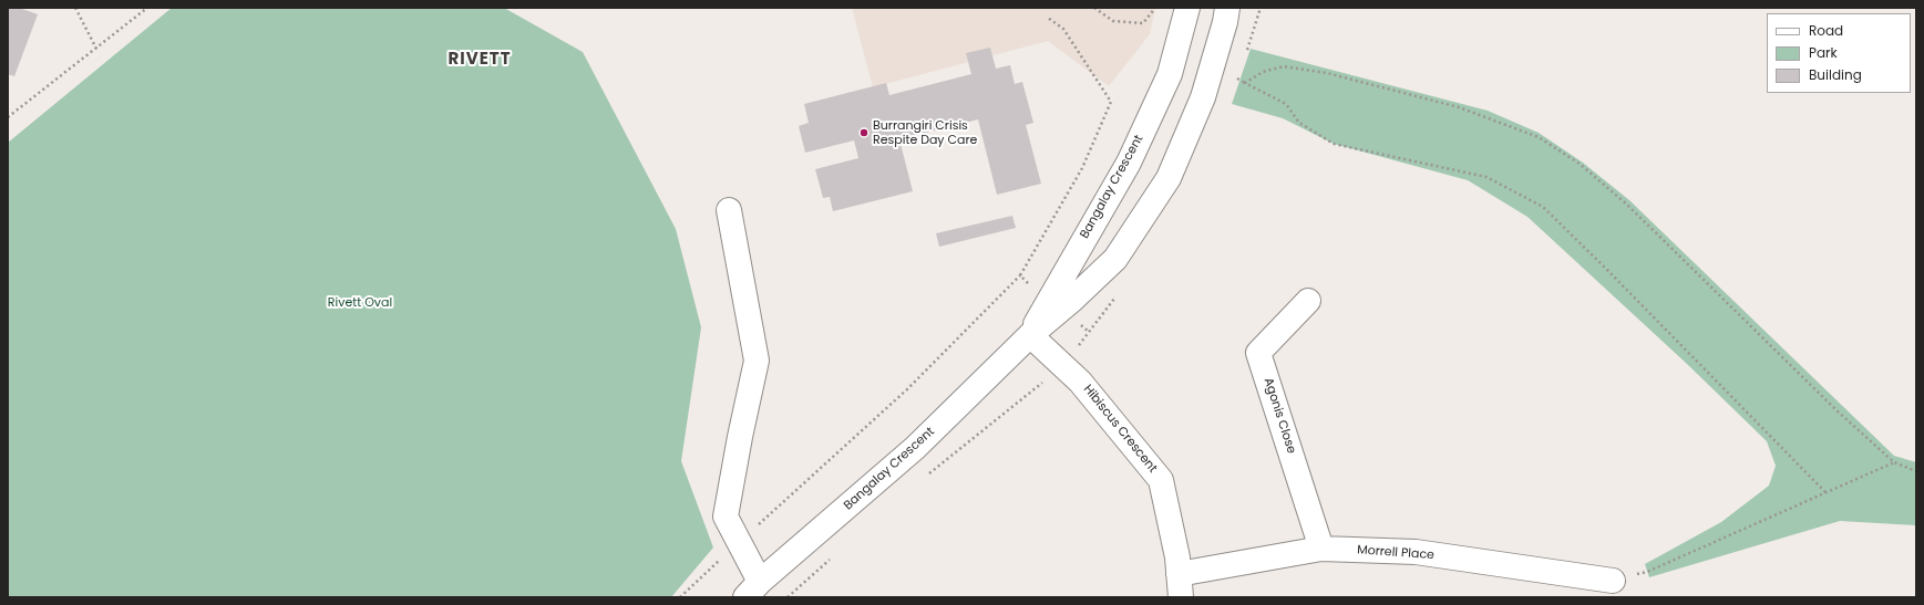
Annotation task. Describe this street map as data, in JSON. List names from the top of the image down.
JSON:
{
  "streets": {
    "street": [
      "Bangalay Crescent",
      "Agonis Close",
      "Hibiscus Crescent",
      "Morrell Place"
    ]
  },
  "crossings": [
    ["Bangalay Crescent", "Hibiscus Crescent"],
    ["Agonis Close", "Morrell Place"],
    ["Hibiscus Crescent", "Morrell Place"]
  ],
  "districts": ["RIVETT"],
  "parks": ["Rivett Oval"],
  "places": ["Burrangiri Crisis Respite Day Care"],
  "legend": ["Road", "Park", "Building"]
}
